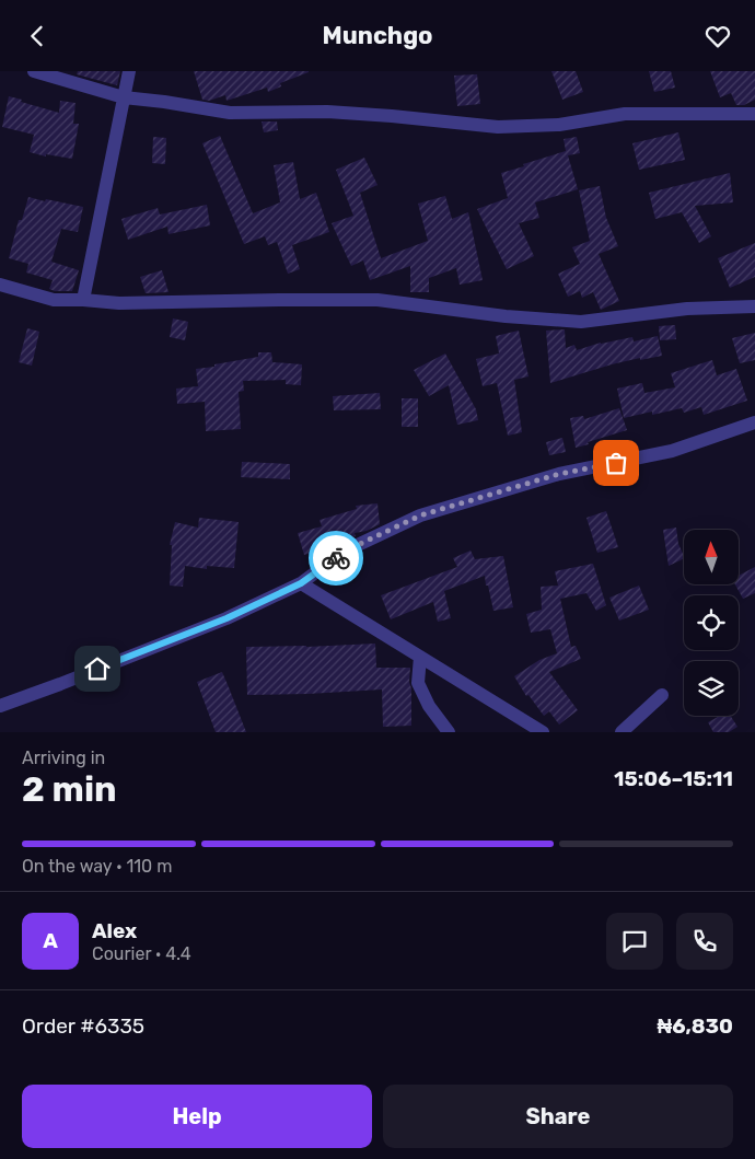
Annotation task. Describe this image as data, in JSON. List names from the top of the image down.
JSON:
{
  "north": "top",
  "page": {
    "header": "Munchgo",
    "heading": ["2 min", "Arriving in", "15:06–15:11"],
    "panel": [
      "Alex",
      "Courier · 4.4",
      "Order #6335",
      "₦6,830"
    ],
    "bar": "On the way · 110 m",
    "round": "A",
    "buttons": ["Help", "Share"]
  }
}
